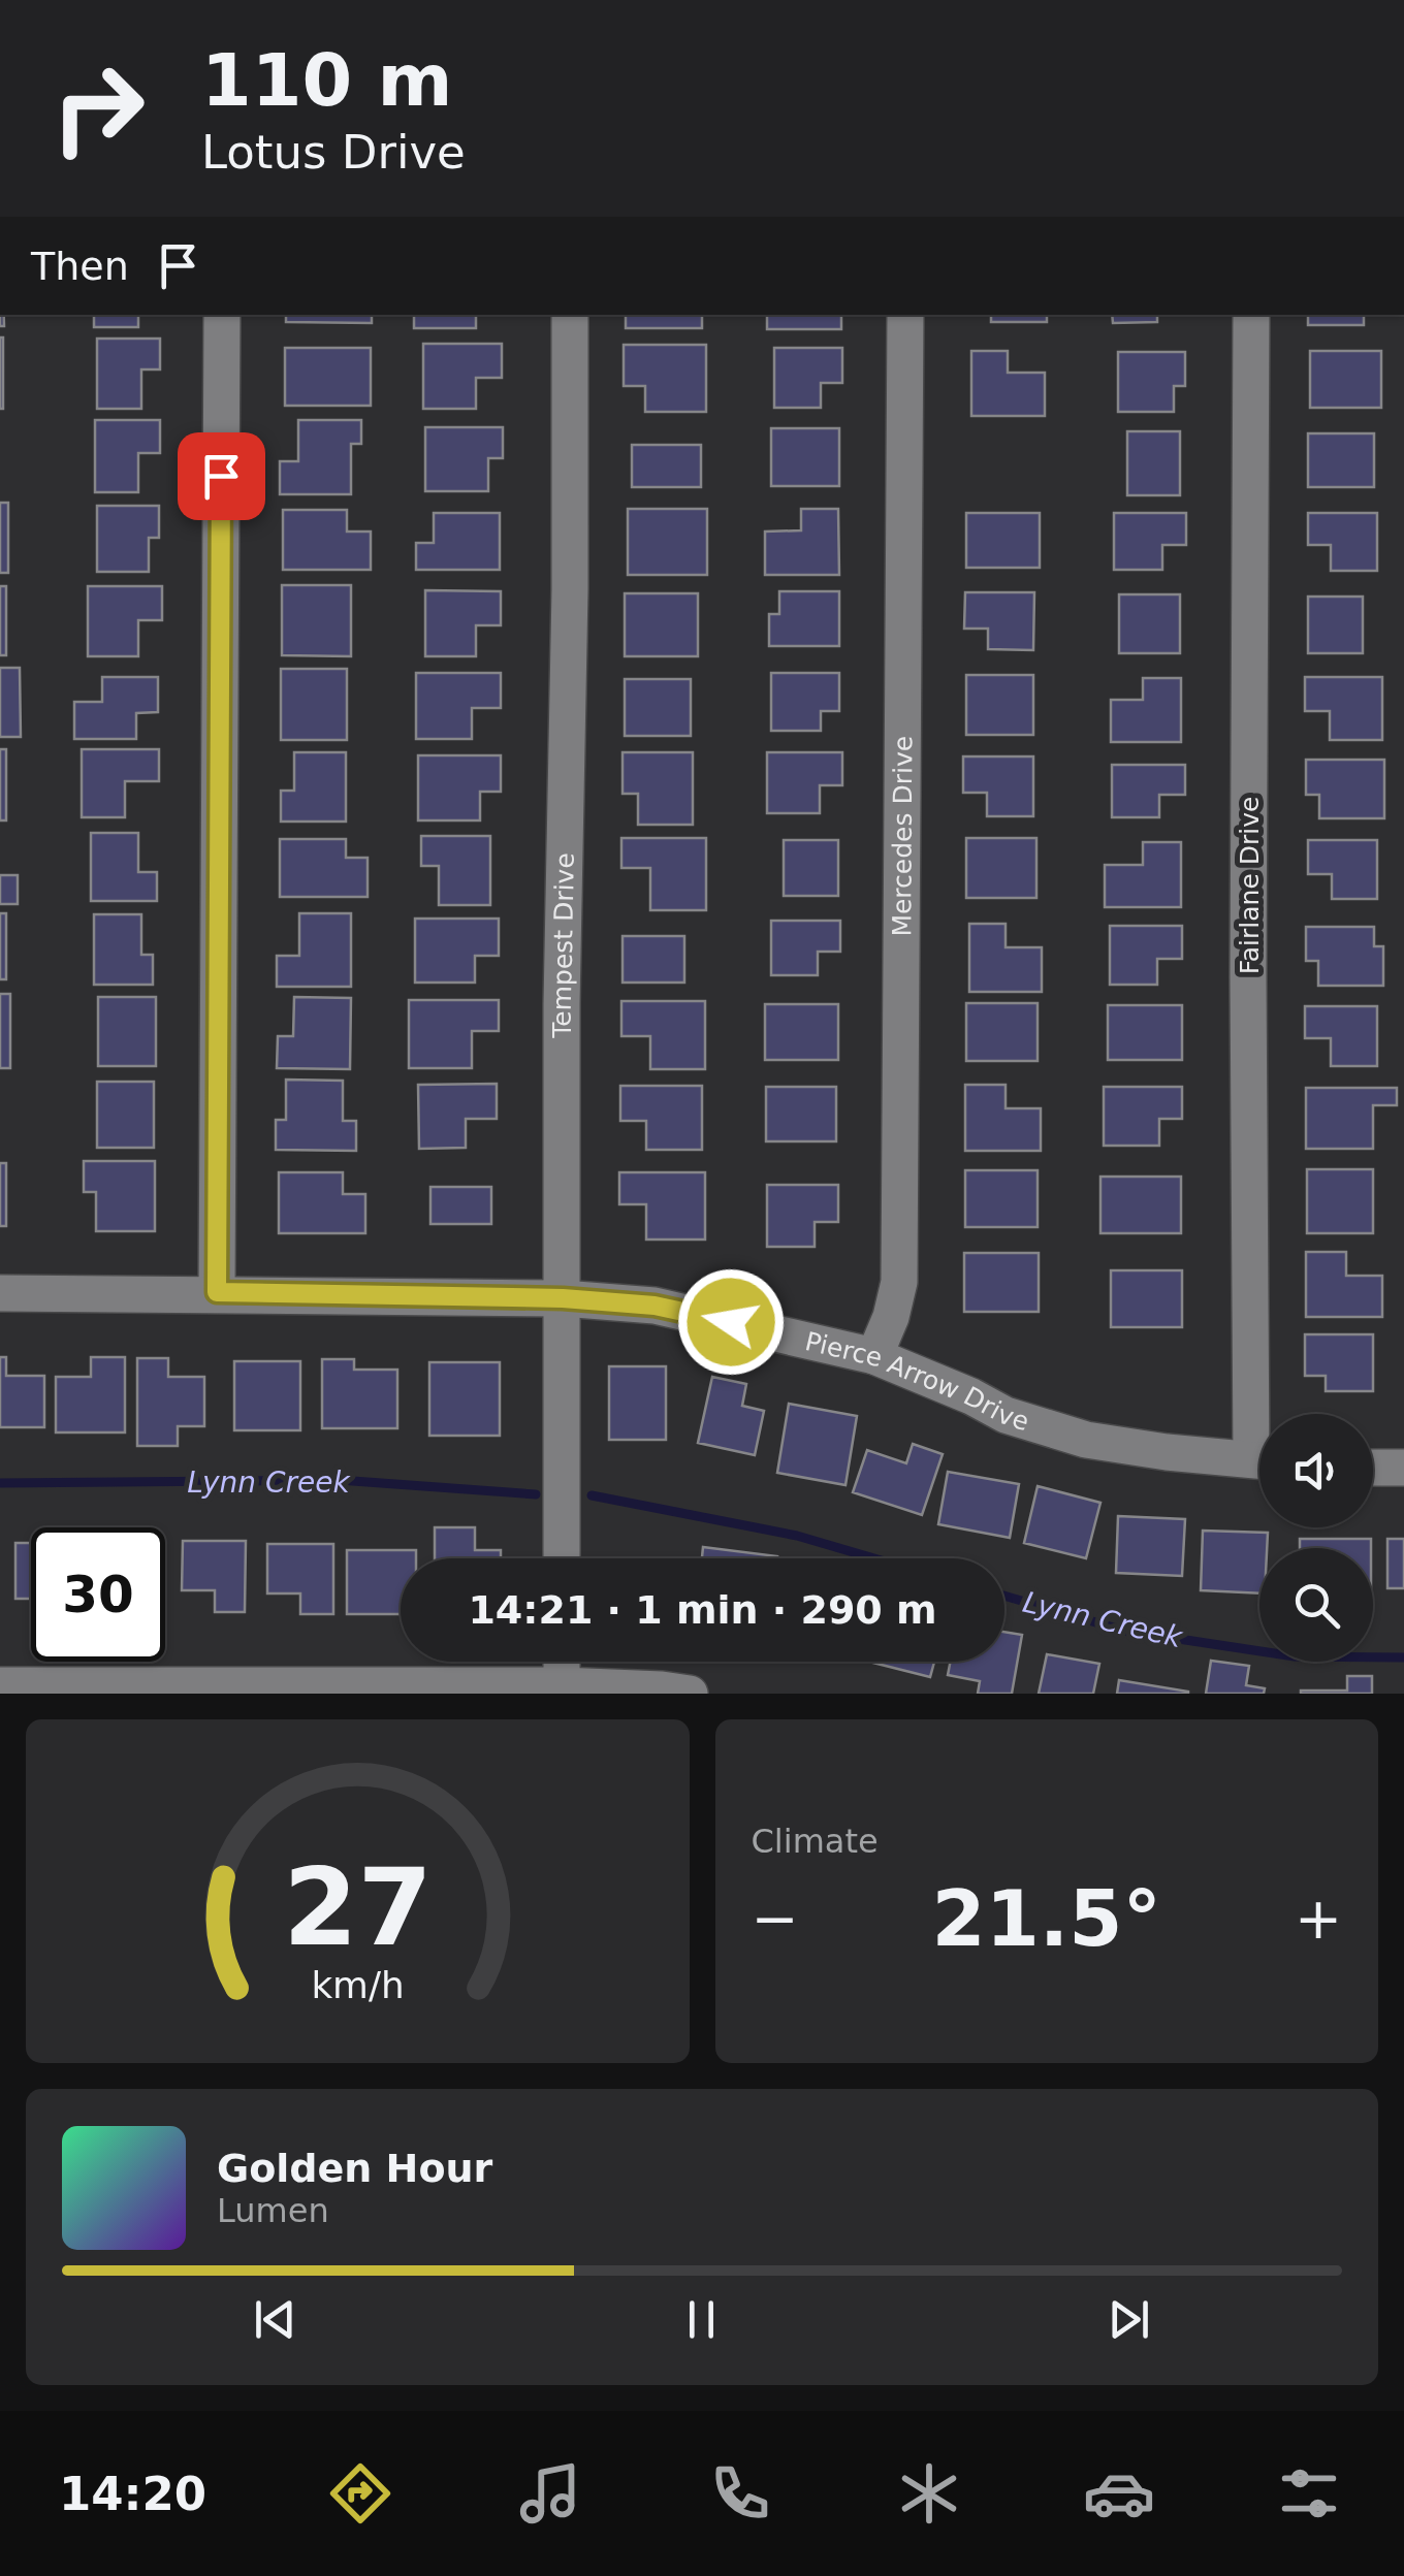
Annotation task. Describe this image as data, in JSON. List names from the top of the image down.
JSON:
{
  "streets": {
    "street": [
      "Mercedes Drive",
      "Fairlane Drive",
      "Tempest Drive",
      "Pierce Arrow Drive"
    ]
  },
  "crossings": [
    ["Mercedes Drive", "Pierce Arrow Drive"],
    ["Tempest Drive", "Pierce Arrow Drive"]
  ],
  "water": ["Lynn Creek"],
  "page": {
    "turn": ["110 m", "Lotus Drive"],
    "then": "Then",
    "limit": "30",
    "trip": "14:21 · 1 min · 290 m",
    "tile": "Climate",
    "heat": ["−", "21.5°", "+"],
    "song": ["Golden Hour", "Lumen"],
    "tabs": "14:20",
    "gauge": ["27", "km/h"]
  }
}
